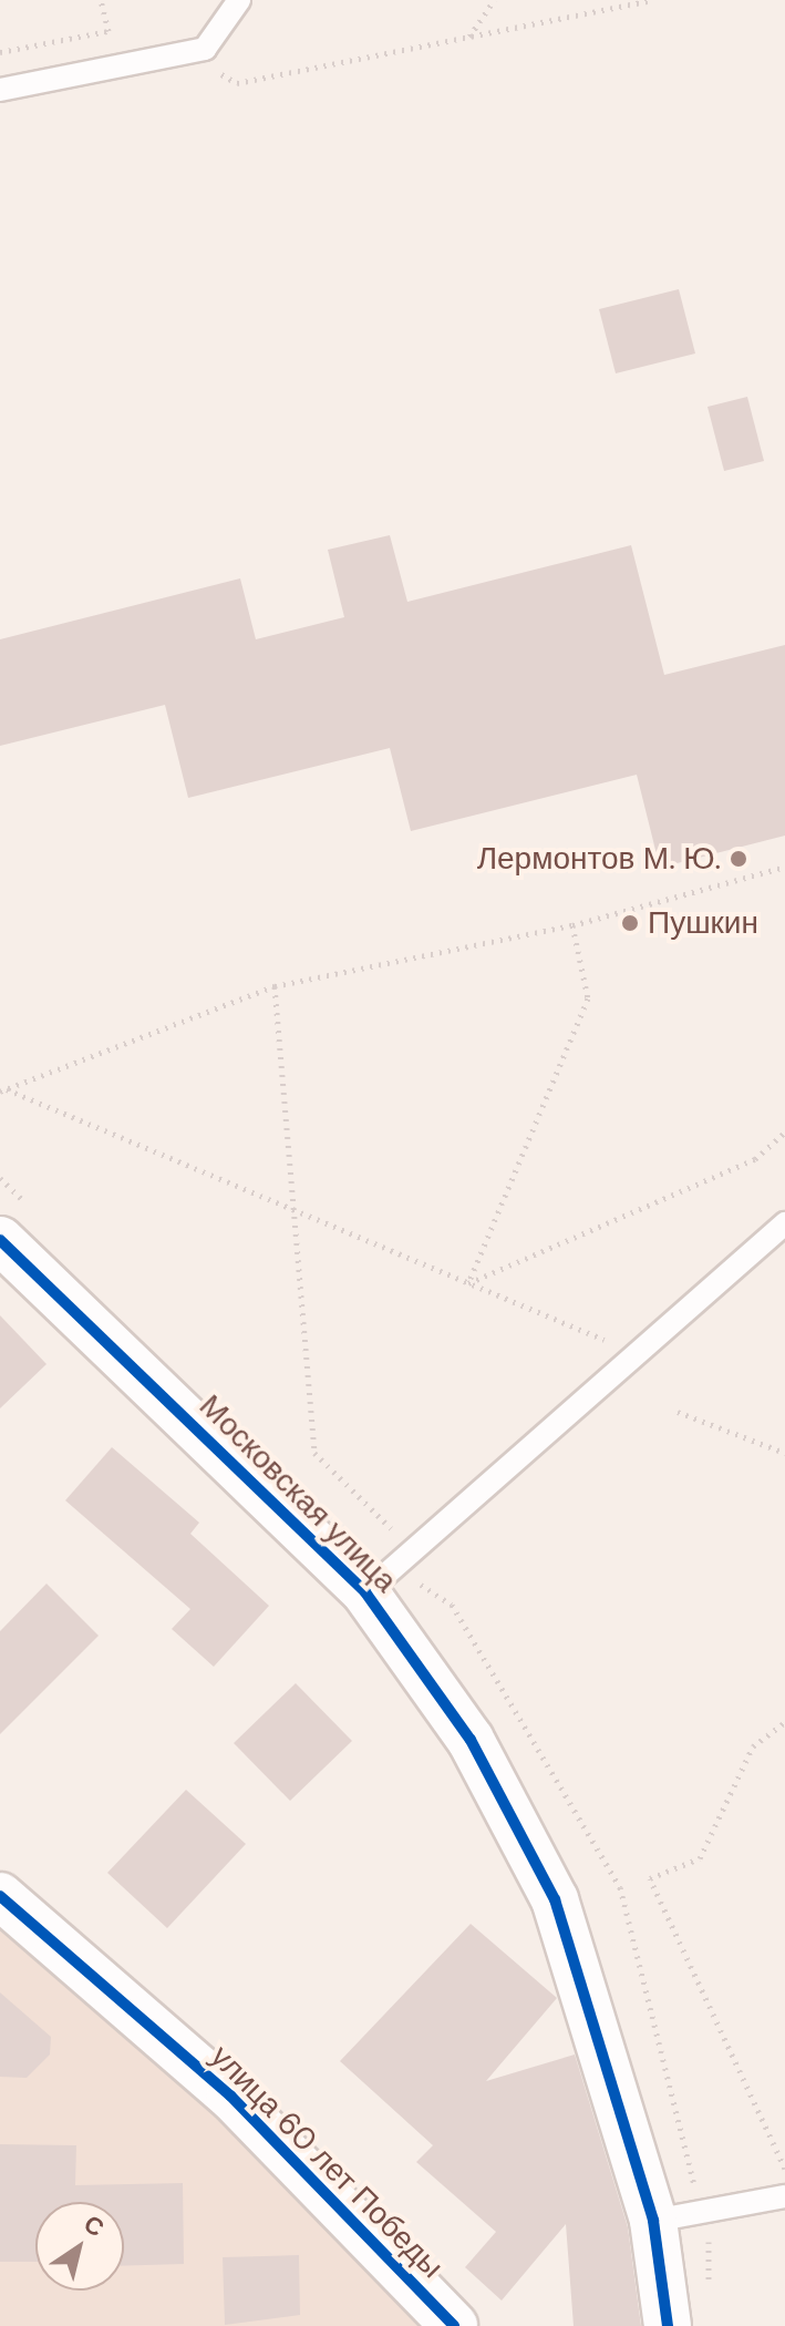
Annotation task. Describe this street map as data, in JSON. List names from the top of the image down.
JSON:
{
  "streets": {
    "street": ["Московская улица", "улица 60 лет Победы"]
  },
  "places": ["Лермонтов М. Ю.", "Пушкин"],
  "north": "top right"
}
